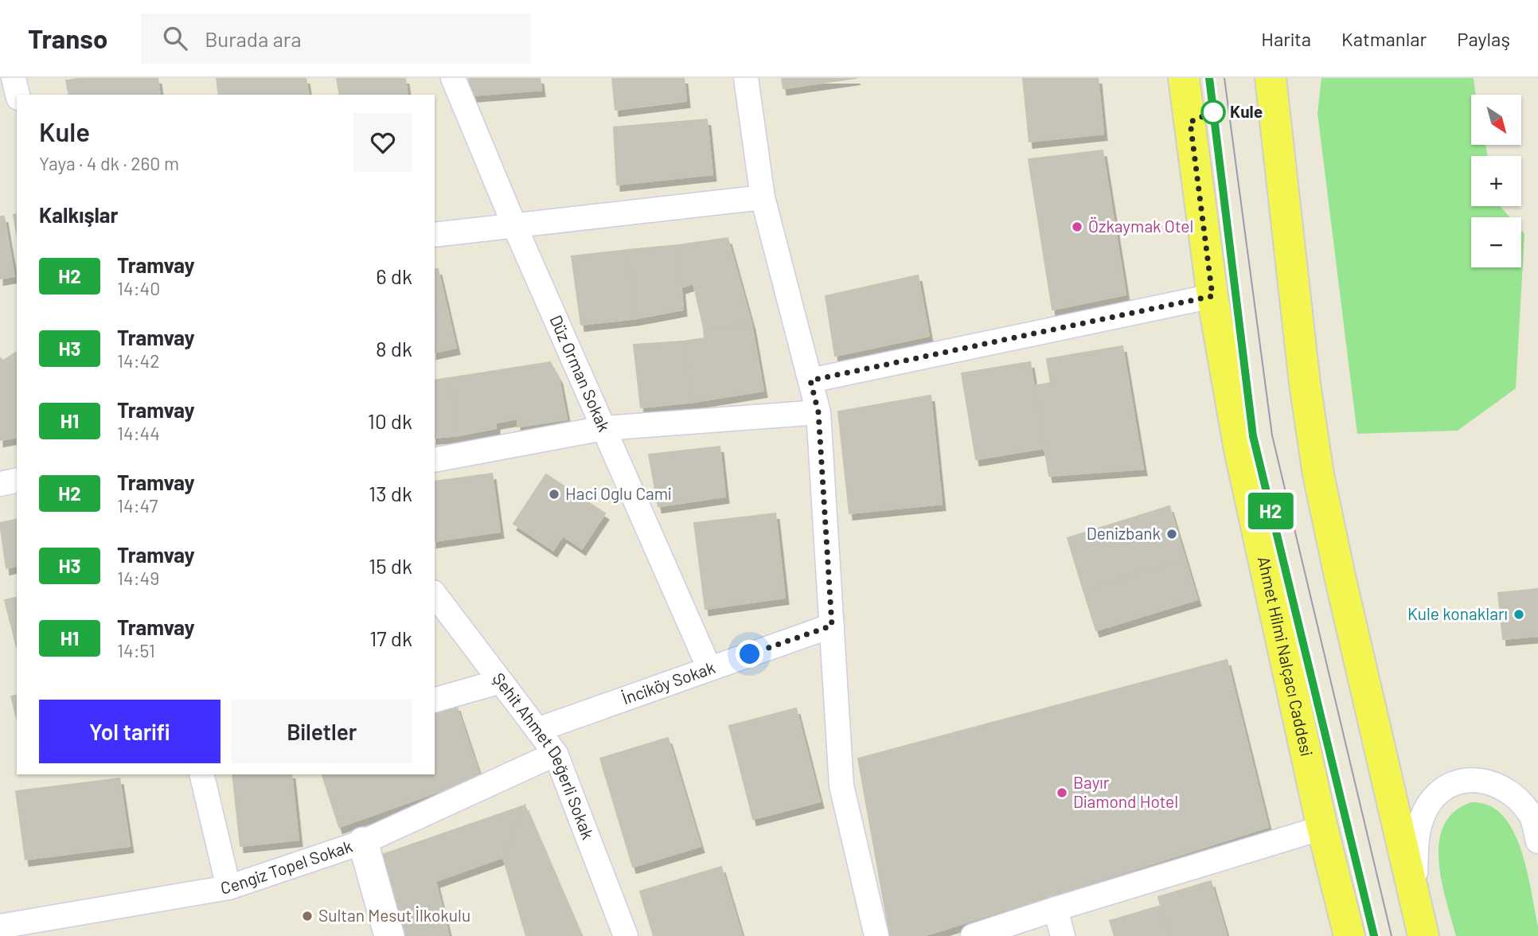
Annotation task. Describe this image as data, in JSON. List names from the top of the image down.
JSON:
{
  "streets": {
    "main road": ["Ahmet Hilmi Nalçacı Caddesi"],
    "street": [
      "Düz Orman Sokak",
      "İnciköy Sokak",
      "Şehit Ahmet Değerli Sokak",
      "Cengiz Topel Sokak"
    ]
  },
  "crossings": [
    ["Düz Orman Sokak", "İnciköy Sokak"],
    ["İnciköy Sokak", "Şehit Ahmet Değerli Sokak"],
    ["Şehit Ahmet Değerli Sokak", "Cengiz Topel Sokak"]
  ],
  "places": [
    "Kule",
    "Özkaymak Otel",
    "Haci Oglu Cami",
    "Denizbank",
    "Kule konakları",
    "Bayır Diamond Hotel",
    "Sultan Mesut İlkokulu"
  ],
  "lines": ["tram line H2"],
  "north": "bottom right",
  "page": {
    "header": "Transo",
    "search": "Burada ara",
    "nav": ["Harita", "Katmanlar", "Paylaş"],
    "on_map": "H2",
    "map_buttons": ["+", "−"],
    "heading": [
      ["Kule", "Yaya · 4 dk · 260 m"],
      "Kalkışlar"
    ],
    "list": [
      {
        "mark": "H2",
        "name": "Tramvay",
        "note": "14:40",
        "value": "6 dk"
      },
      {
        "mark": "H3",
        "name": "Tramvay",
        "note": "14:42",
        "value": "8 dk"
      },
      {
        "mark": "H1",
        "name": "Tramvay",
        "note": "14:44",
        "value": "10 dk"
      },
      {
        "mark": "H2",
        "name": "Tramvay",
        "note": "14:47",
        "value": "13 dk"
      },
      {
        "mark": "H3",
        "name": "Tramvay",
        "note": "14:49",
        "value": "15 dk"
      },
      {
        "mark": "H1",
        "name": "Tramvay",
        "note": "14:51",
        "value": "17 dk"
      }
    ],
    "buttons": ["Yol tarifi", "Biletler"]
  }
}
